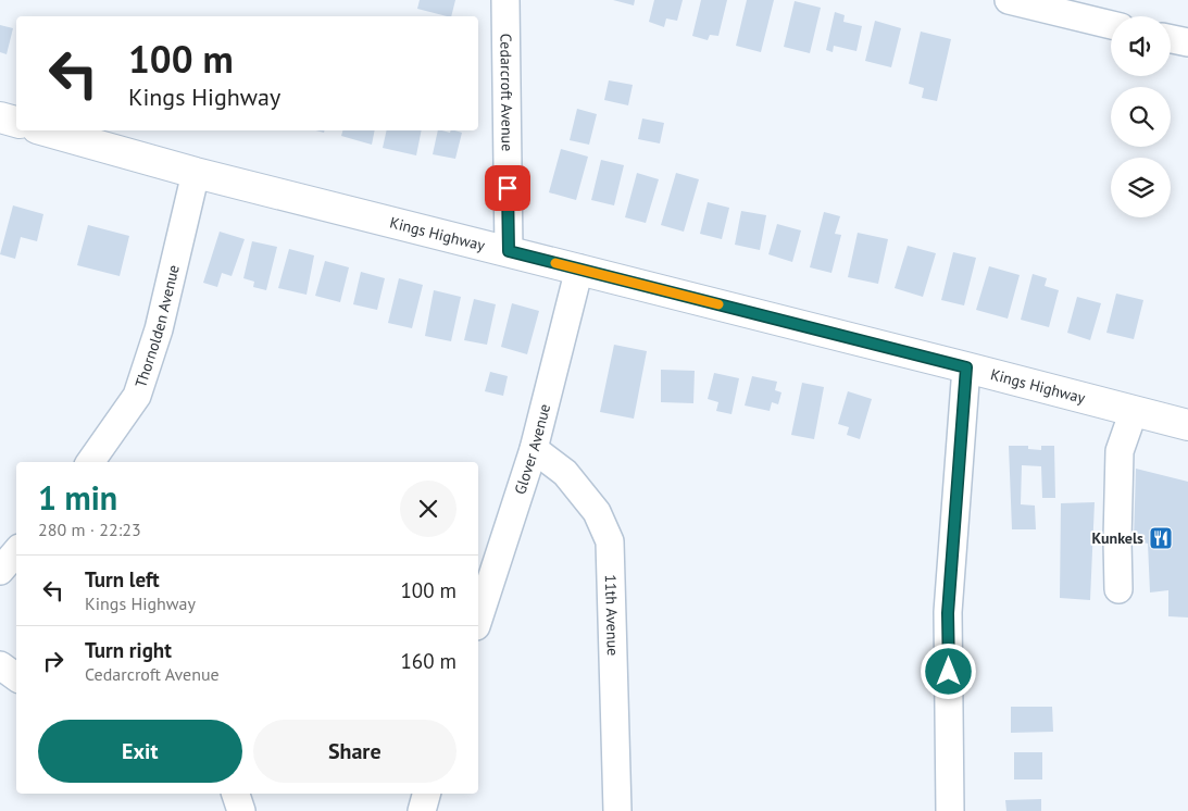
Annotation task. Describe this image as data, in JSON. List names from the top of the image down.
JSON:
{
  "streets": {
    "main road": ["Kings Highway"],
    "street": [
      "Cedarcroft Avenue",
      "Thornolden Avenue",
      "Glover Avenue",
      "11th Avenue"
    ]
  },
  "crossings": [
    ["Cedarcroft Avenue", "Kings Highway"],
    ["Kings Highway", "Thornolden Avenue"],
    ["Kings Highway", "Glover Avenue"],
    ["Glover Avenue", "11th Avenue"]
  ],
  "places": {
    "restaurant": ["Kunkels"]
  },
  "page": {
    "turn": ["100 m", "Kings Highway"],
    "heading": ["1 min", "280 m · 22:23"],
    "list": [
      {
        "name": "Turn left",
        "note": "Kings Highway",
        "value": "100 m"
      },
      {
        "name": "Turn right",
        "note": "Cedarcroft Avenue",
        "value": "160 m"
      }
    ],
    "buttons": ["Exit", "Share"]
  }
}
